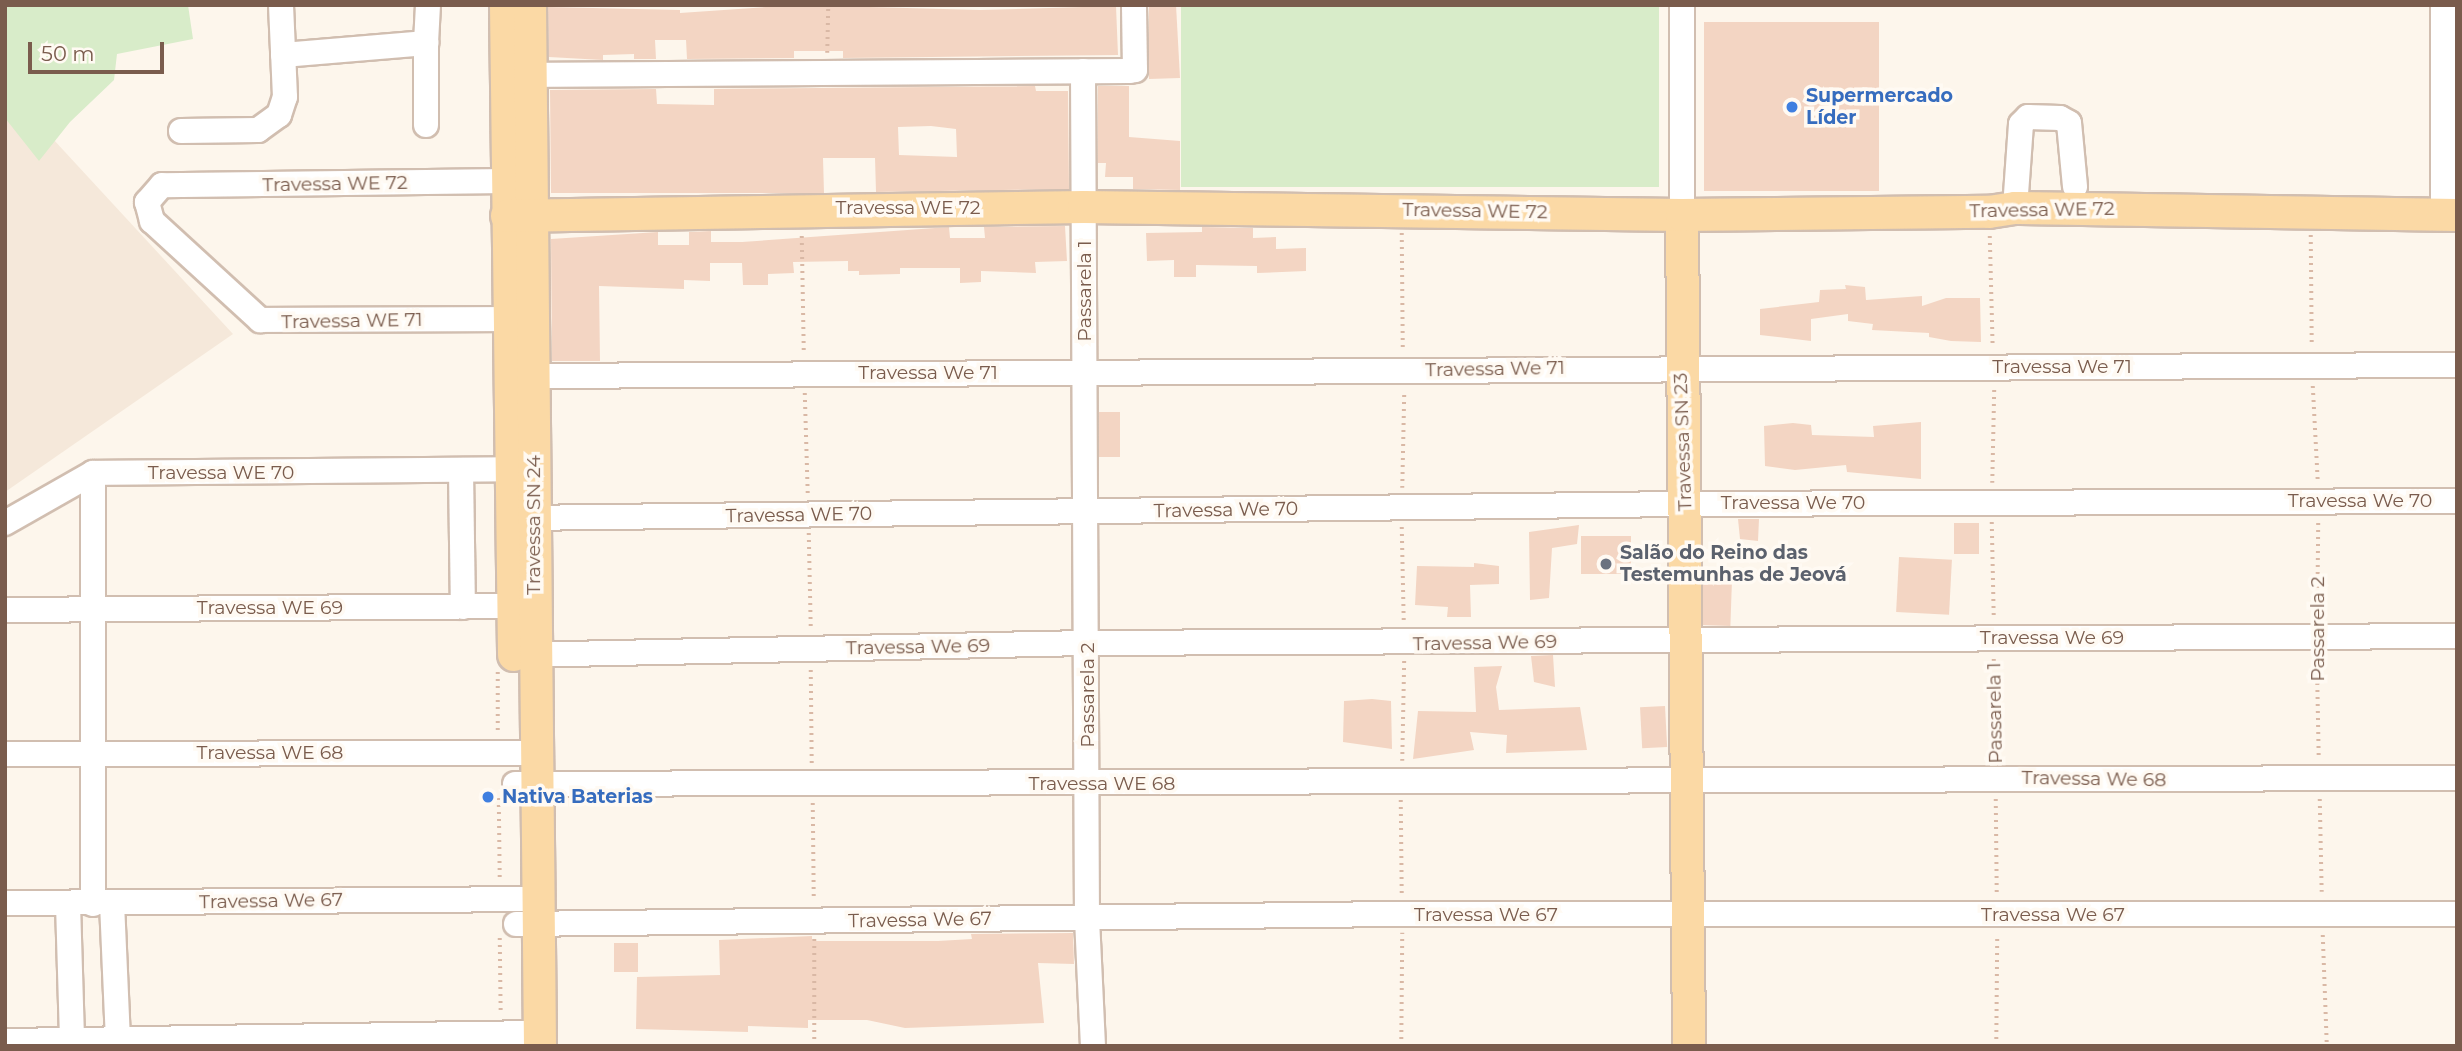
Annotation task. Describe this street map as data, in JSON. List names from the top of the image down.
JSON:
{
  "streets": {
    "main road": ["Travessa WE 72", "Travessa SN 23", "Travessa SN 24"],
    "street": [
      "Passarela 1",
      "Travessa WE 71",
      "Travessa We 71",
      "Travessa WE 70",
      "Travessa We 70",
      "Travessa WE 69",
      "Passarela 2",
      "Travessa We 69",
      "Travessa WE 68",
      "Travessa We 68",
      "Travessa We 67"
    ]
  },
  "crossings": [
    ["Travessa WE 72", "Passarela 1"],
    ["Travessa WE 72", "Travessa WE 71"],
    ["Travessa WE 72", "Travessa SN 23"],
    ["Travessa WE 72", "Travessa SN 24"],
    ["Travessa WE 72", "Passarela 2"],
    ["Passarela 1", "Travessa We 71"],
    ["Passarela 1", "Travessa WE 70"],
    ["Passarela 1", "Travessa We 70"],
    ["Passarela 1", "Passarela 2"],
    ["Passarela 1", "Travessa We 69"],
    ["Passarela 1", "Travessa We 68"],
    ["Passarela 1", "Travessa We 67"],
    ["Travessa WE 71", "Travessa SN 24"],
    ["Travessa We 71", "Travessa SN 23"],
    ["Travessa We 71", "Travessa SN 24"],
    ["Travessa We 71", "Passarela 2"],
    ["Travessa SN 23", "Travessa We 70"],
    ["Travessa SN 23", "Travessa We 69"],
    ["Travessa SN 23", "Travessa WE 68"],
    ["Travessa SN 23", "Travessa We 68"],
    ["Travessa SN 23", "Travessa We 67"],
    ["Travessa WE 70", "Travessa We 70"],
    ["Travessa WE 70", "Travessa SN 24"],
    ["Travessa WE 70", "Passarela 2"],
    ["Travessa We 70", "Passarela 2"],
    ["Travessa SN 24", "Travessa WE 69"],
    ["Travessa SN 24", "Travessa We 69"],
    ["Travessa SN 24", "Travessa WE 68"],
    ["Travessa SN 24", "Travessa We 67"],
    ["Passarela 2", "Travessa We 69"],
    ["Passarela 2", "Travessa WE 68"],
    ["Passarela 2", "Travessa We 68"],
    ["Passarela 2", "Travessa We 67"],
    ["Travessa WE 68", "Travessa We 68"]
  ],
  "places": ["Supermercado Líder", "Salão do Reino das Testemunhas de Jeová", "Nativa Baterias"],
  "scale_bar": "50 m"
}
